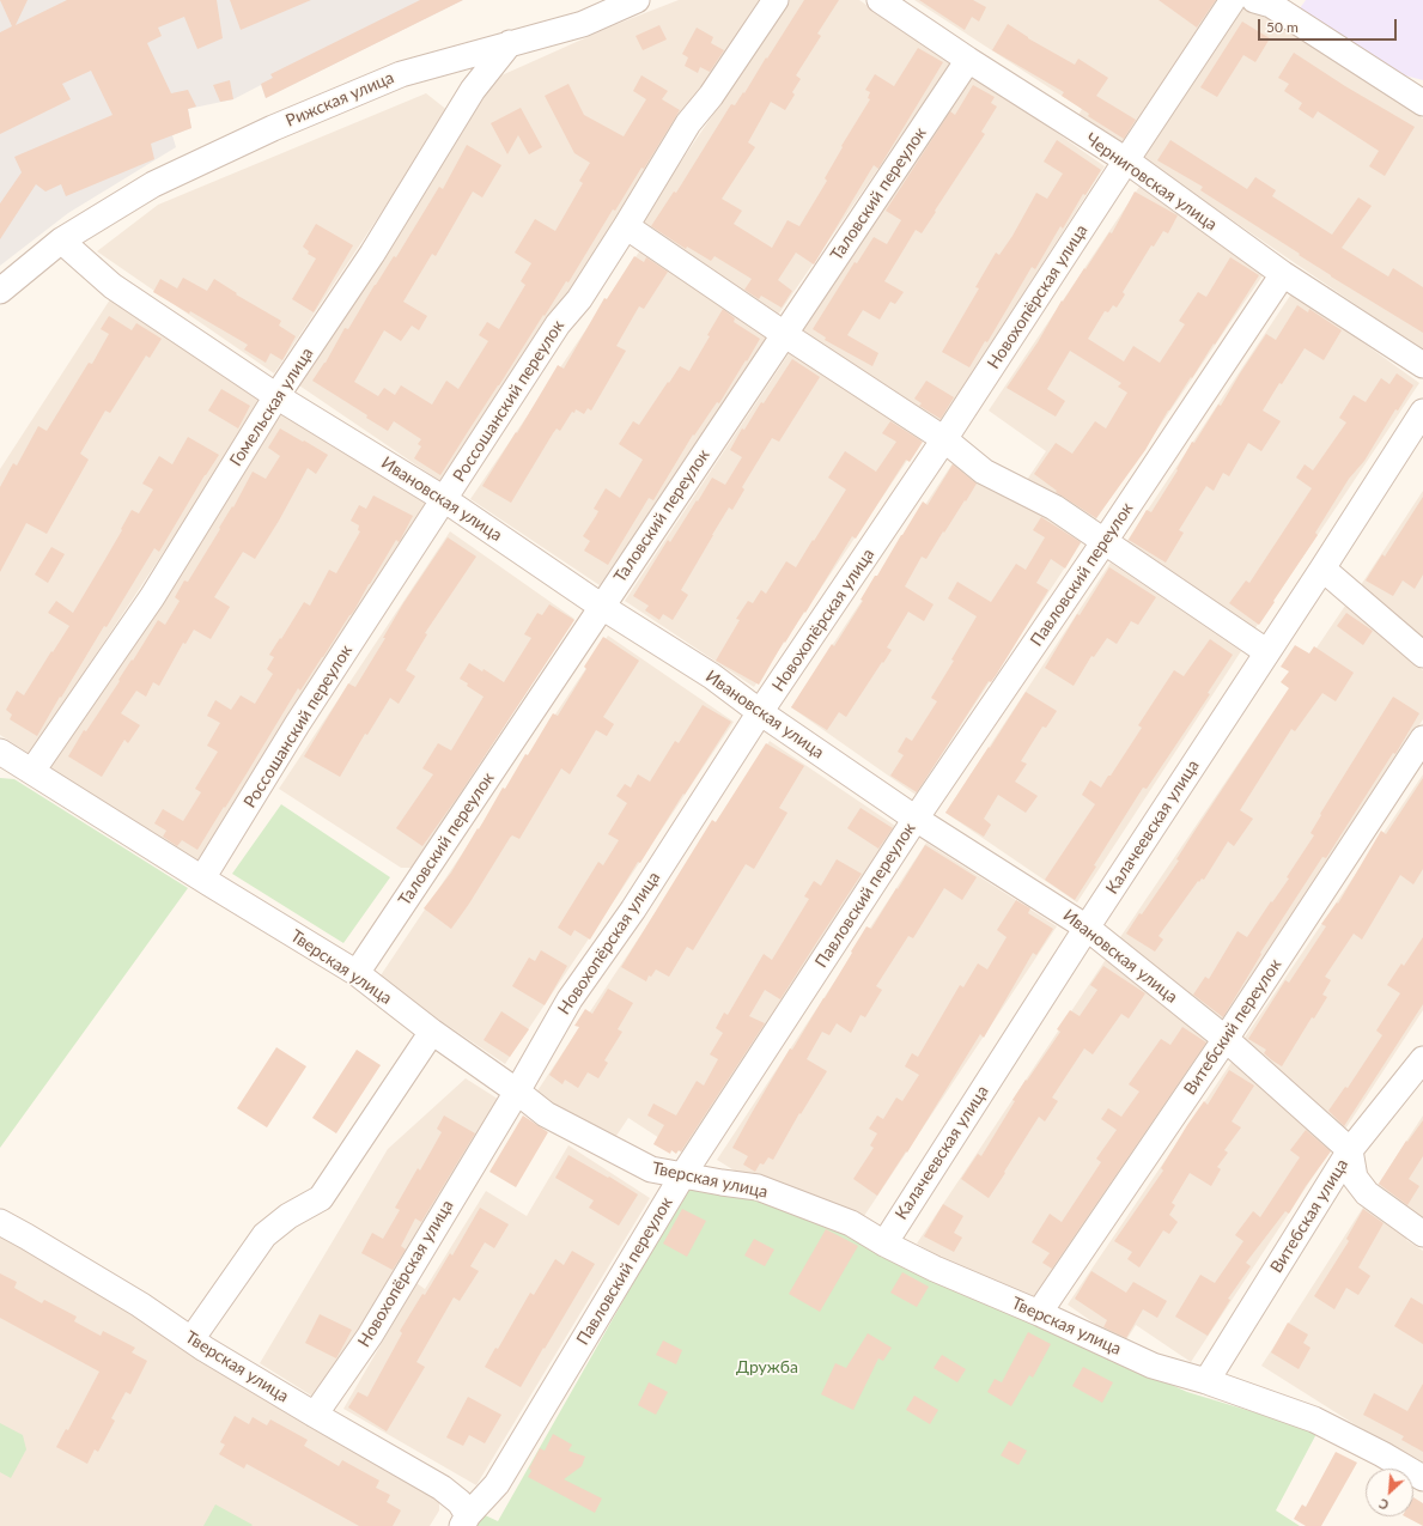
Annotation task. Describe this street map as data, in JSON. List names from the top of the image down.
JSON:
{
  "streets": {
    "street": [
      "Рижская улица",
      "Черниговская улица",
      "Таловский переулок",
      "Новохопёрская улица",
      "Россошанский переулок",
      "Гомельская улица",
      "Ивановская улица",
      "Павловский переулок",
      "Калачеевская улица",
      "Тверская улица",
      "Витебский переулок",
      "Витебская улица"
    ]
  },
  "crossings": [
    ["Рижская улица", "Гомельская улица"],
    ["Рижская улица", "Ивановская улица"],
    ["Черниговская улица", "Таловский переулок"],
    ["Черниговская улица", "Новохопёрская улица"],
    ["Черниговская улица", "Павловский переулок"],
    ["Таловский переулок", "Ивановская улица"],
    ["Таловский переулок", "Тверская улица"],
    ["Новохопёрская улица", "Ивановская улица"],
    ["Новохопёрская улица", "Тверская улица"],
    ["Россошанский переулок", "Ивановская улица"],
    ["Россошанский переулок", "Тверская улица"],
    ["Гомельская улица", "Ивановская улица"],
    ["Гомельская улица", "Тверская улица"],
    ["Ивановская улица", "Павловский переулок"],
    ["Ивановская улица", "Калачеевская улица"],
    ["Ивановская улица", "Витебский переулок"],
    ["Ивановская улица", "Витебская улица"],
    ["Павловский переулок", "Тверская улица"],
    ["Калачеевская улица", "Тверская улица"],
    ["Тверская улица", "Витебский переулок"],
    ["Тверская улица", "Витебская улица"]
  ],
  "parks": ["Дружба"],
  "scale_bar": "50 m",
  "north": "bottom left"
}
